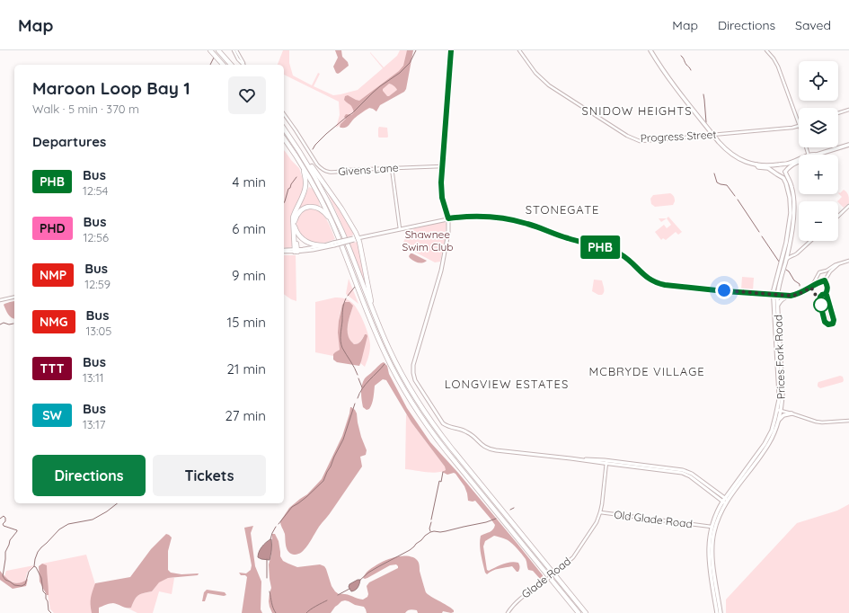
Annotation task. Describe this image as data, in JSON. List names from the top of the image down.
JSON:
{
  "streets": {
    "main road": ["Prices Fork Road"],
    "street": [
      "Progress Street",
      "Givens Lane",
      "Old Glade Road",
      "Glade Road"
    ]
  },
  "crossings": [
    ["Prices Fork Road", "Old Glade Road"],
    ["Old Glade Road", "Glade Road"]
  ],
  "districts": [
    "SNIDOW HEIGHTS",
    "STONEGATE",
    "MCBRYDE VILLAGE",
    "LONGVIEW ESTATES"
  ],
  "parks": ["Shawnee Swim Club"],
  "lines": ["bus line PHB"],
  "page": {
    "header": "Map",
    "nav": ["Map", "Directions", "Saved"],
    "on_map": "PHB",
    "map_buttons": ["+", "−"],
    "heading": [
      ["Maroon Loop Bay 1", "Walk · 5 min · 370 m"],
      "Departures"
    ],
    "list": [
      {
        "mark": "PHB",
        "name": "Bus",
        "note": "12:54",
        "value": "4 min"
      },
      {
        "mark": "PHD",
        "name": "Bus",
        "note": "12:56",
        "value": "6 min"
      },
      {
        "mark": "NMP",
        "name": "Bus",
        "note": "12:59",
        "value": "9 min"
      },
      {
        "mark": "NMG",
        "name": "Bus",
        "note": "13:05",
        "value": "15 min"
      },
      {
        "mark": "TTT",
        "name": "Bus",
        "note": "13:11",
        "value": "21 min"
      },
      {
        "mark": "SW",
        "name": "Bus",
        "note": "13:17",
        "value": "27 min"
      }
    ],
    "buttons": ["Directions", "Tickets"]
  }
}
